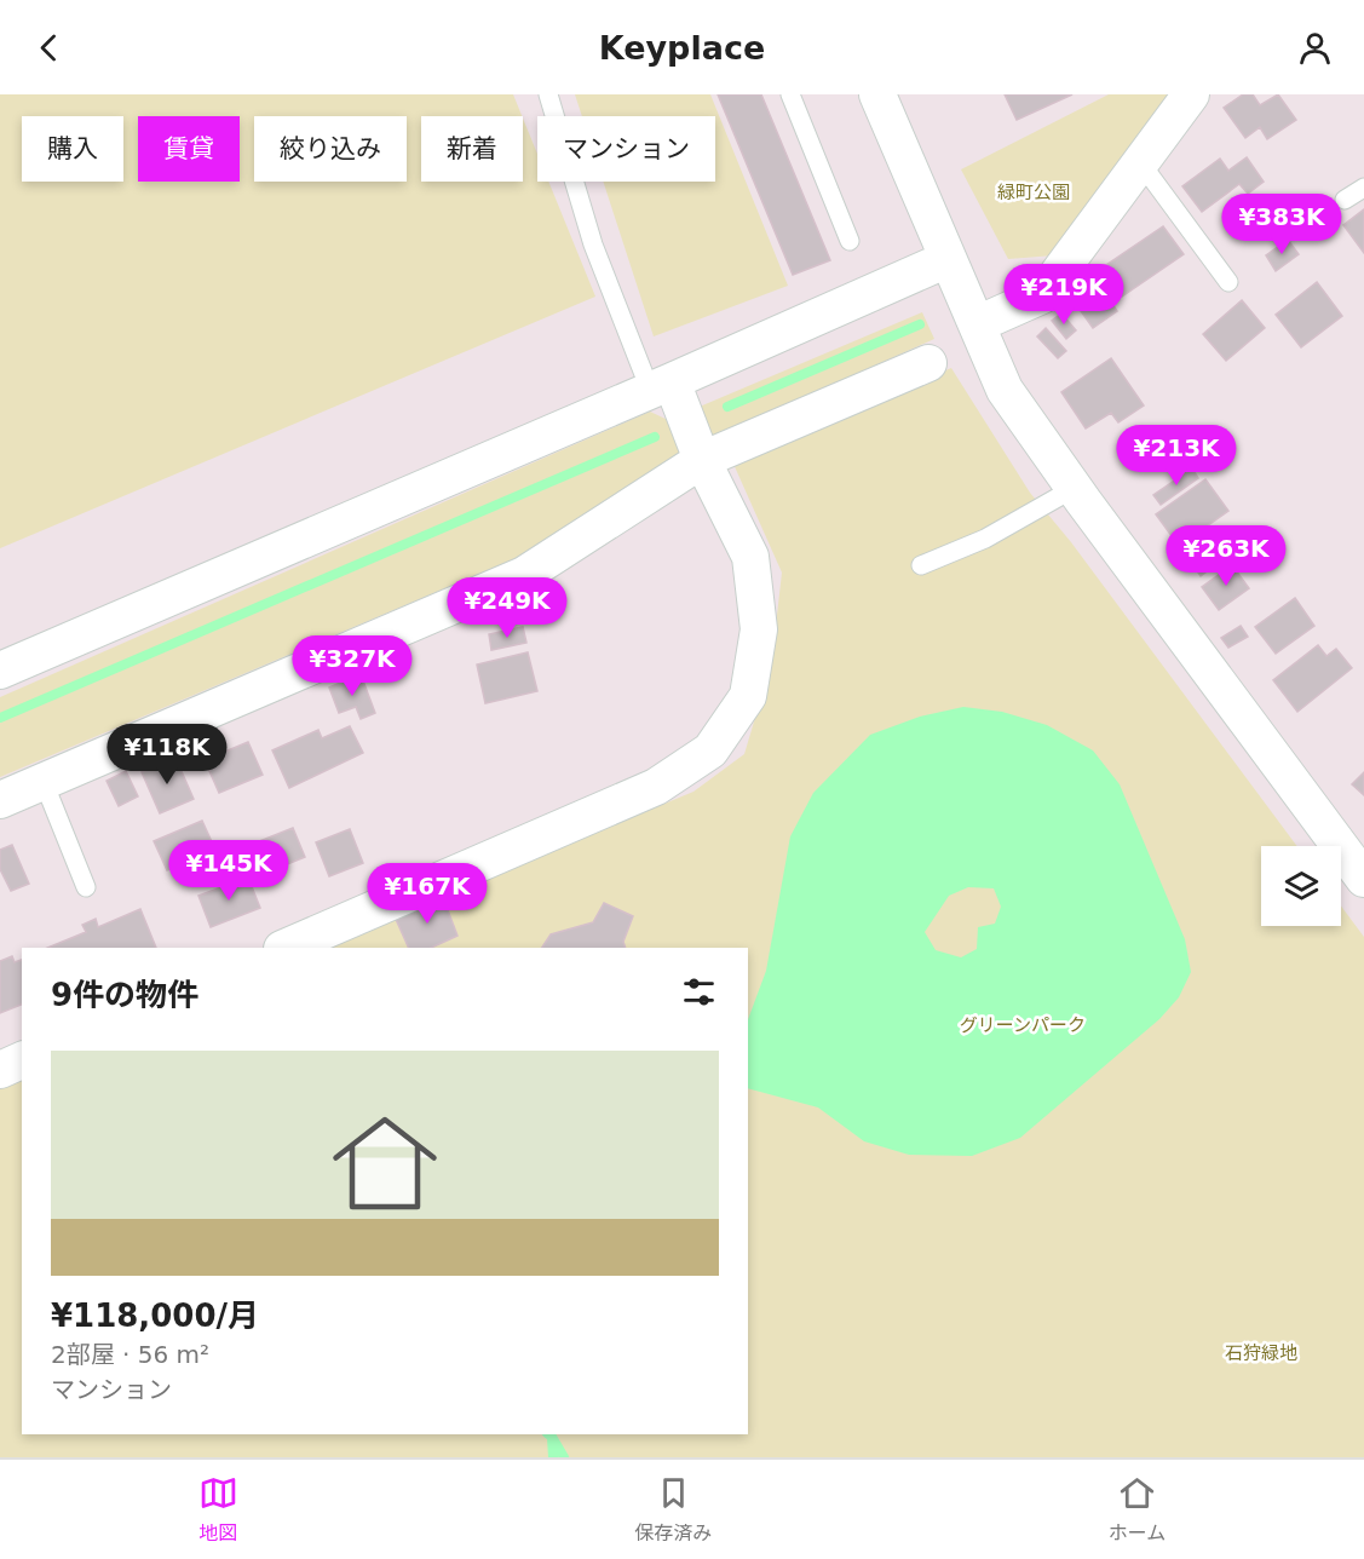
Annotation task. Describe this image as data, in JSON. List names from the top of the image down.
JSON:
{
  "parks": ["緑町公園", "グリーンパーク", "石狩緑地"],
  "page": {
    "header": "Keyplace",
    "chip": [
      "購入",
      "賃貸",
      "絞り込み",
      "新着",
      "マンション"
    ],
    "price": [
      "¥383K",
      "¥219K",
      "¥213K",
      "¥263K",
      "¥249K",
      "¥327K",
      "¥118K",
      "¥145K",
      "¥167K"
    ],
    "heading": "9件の物件",
    "list": [
      {
        "name": "¥118,000/月",
        "note": "2部屋 · 56 m² · マンション"
      }
    ],
    "tabs": ["地図", "保存済み", "ホーム"]
  }
}
